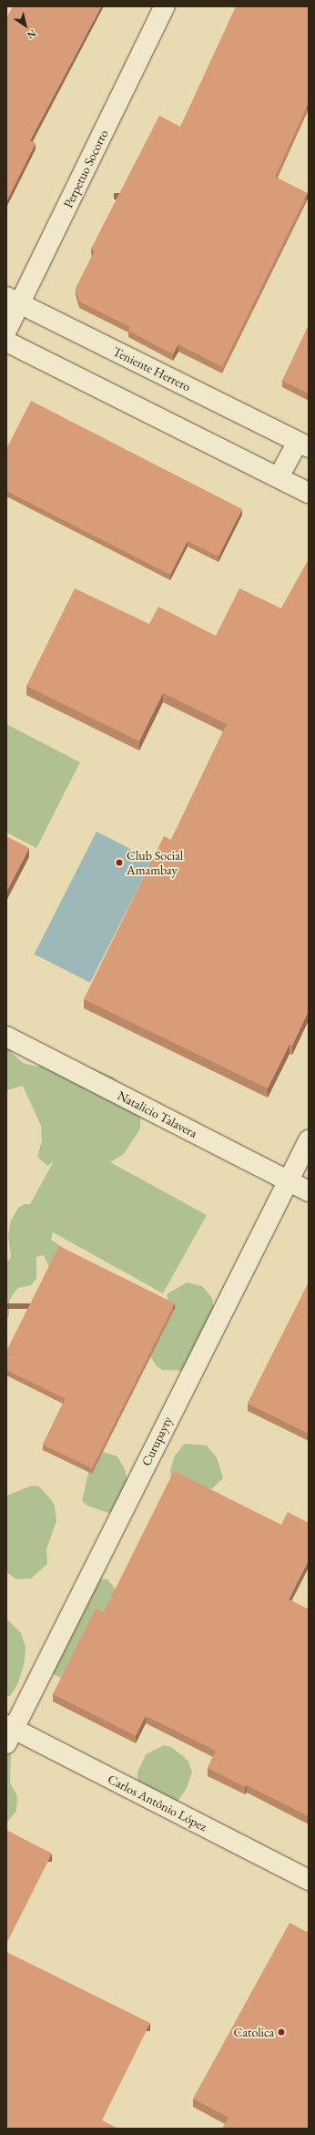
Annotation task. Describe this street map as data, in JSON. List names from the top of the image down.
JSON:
{
  "streets": {
    "street": [
      "Perpetuo Socorro",
      "Teniente Herrero",
      "Natalicio Talavera",
      "Curupayty",
      "Carlos Antônio López"
    ]
  },
  "crossings": [
    ["Perpetuo Socorro", "Teniente Herrero"],
    ["Natalicio Talavera", "Curupayty"],
    ["Curupayty", "Carlos Antônio López"]
  ],
  "places": ["Club Social Amambay", "Catolica"],
  "north": "bottom right"
}
